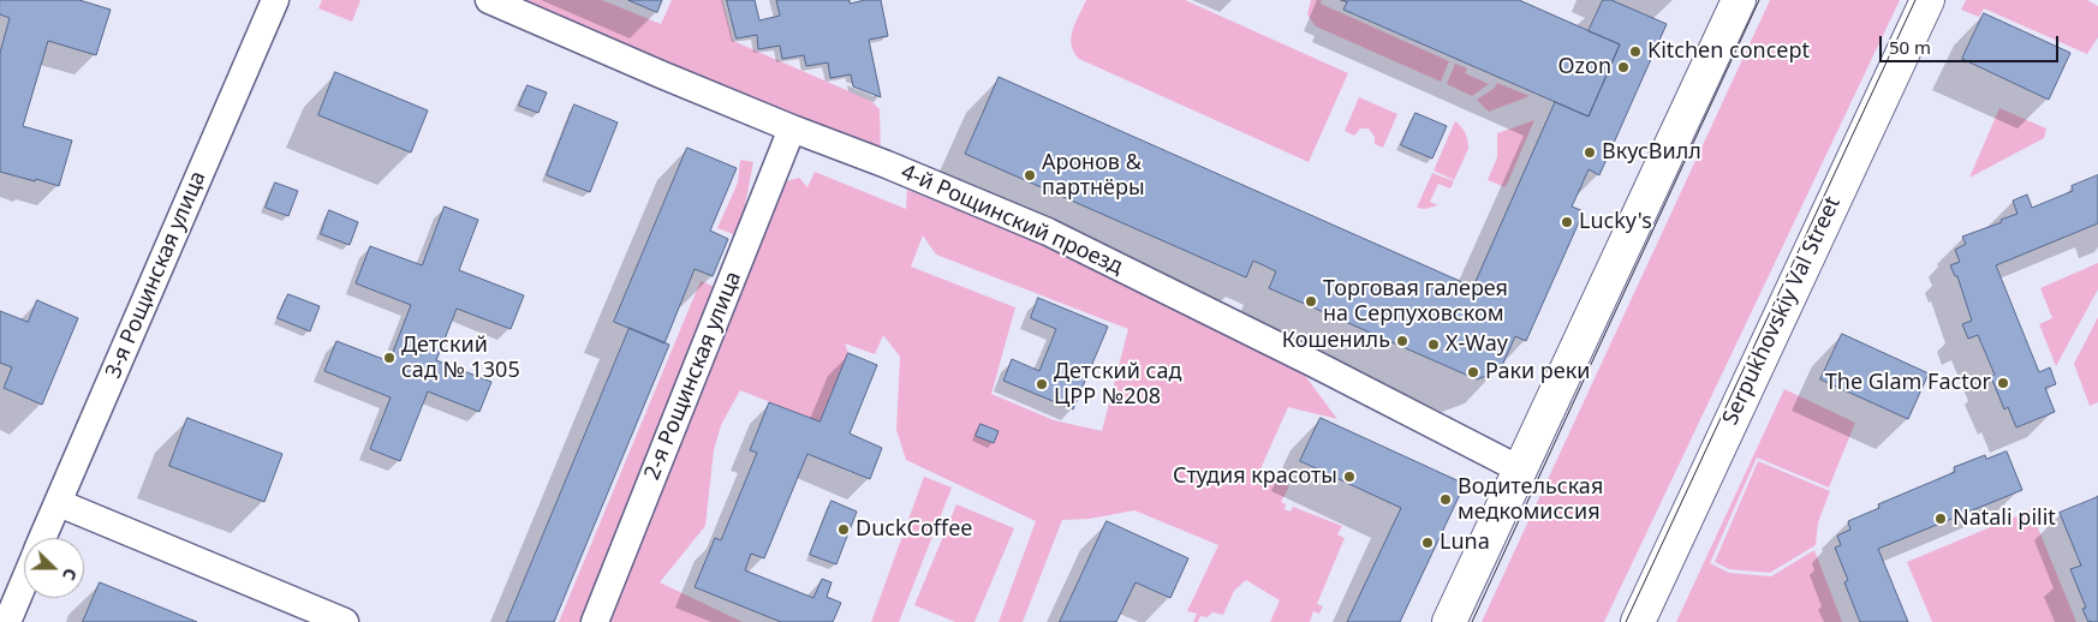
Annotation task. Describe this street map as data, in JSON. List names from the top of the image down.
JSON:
{
  "streets": {
    "main road": ["Serpukhovskiy Val Street"],
    "street": ["4-й Рощинский проезд", "3-я Рощинская улица", "2-я Рощинская улица"]
  },
  "crossings": [
    ["4-й Рощинский проезд", "2-я Рощинская улица"]
  ],
  "places": [
    "Kitchen concept",
    "Ozon",
    "ВкусВилл",
    "Аронов & партнёры",
    "Lucky's",
    "Торговая галерея на Серпуховском",
    "Кошениль",
    "X-Way",
    "Детский сад № 1305",
    "Раки реки",
    "The Glam Factor",
    "Детский сад ЦРР №208",
    "Студия красоты",
    "Водительская медкомиссия",
    "Natali pilit",
    "DuckCoffee",
    "Luna"
  ],
  "scale_bar": "50 m",
  "north": "right"
}
